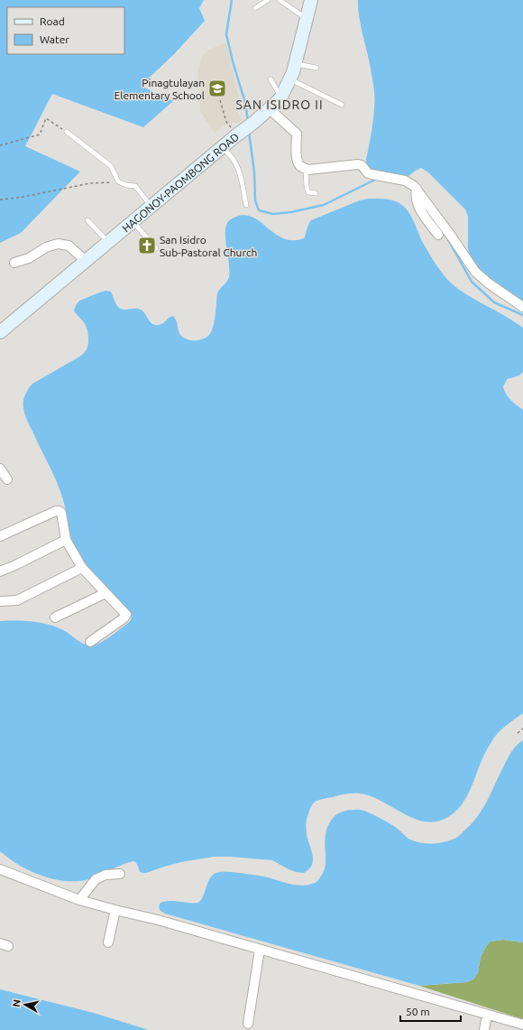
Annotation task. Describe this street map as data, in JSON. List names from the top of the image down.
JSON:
{
  "streets": {
    "main road": ["HAGONOY-PAOMBONG ROAD"]
  },
  "districts": ["SAN ISIDRO II"],
  "places": {
    "school or university": ["Pinagtulayan Elementary School"],
    "church": ["San Isidro Sub-Pastoral Church"]
  },
  "legend": ["Road", "Water"],
  "scale_bar": "50 m",
  "north": "left"
}
